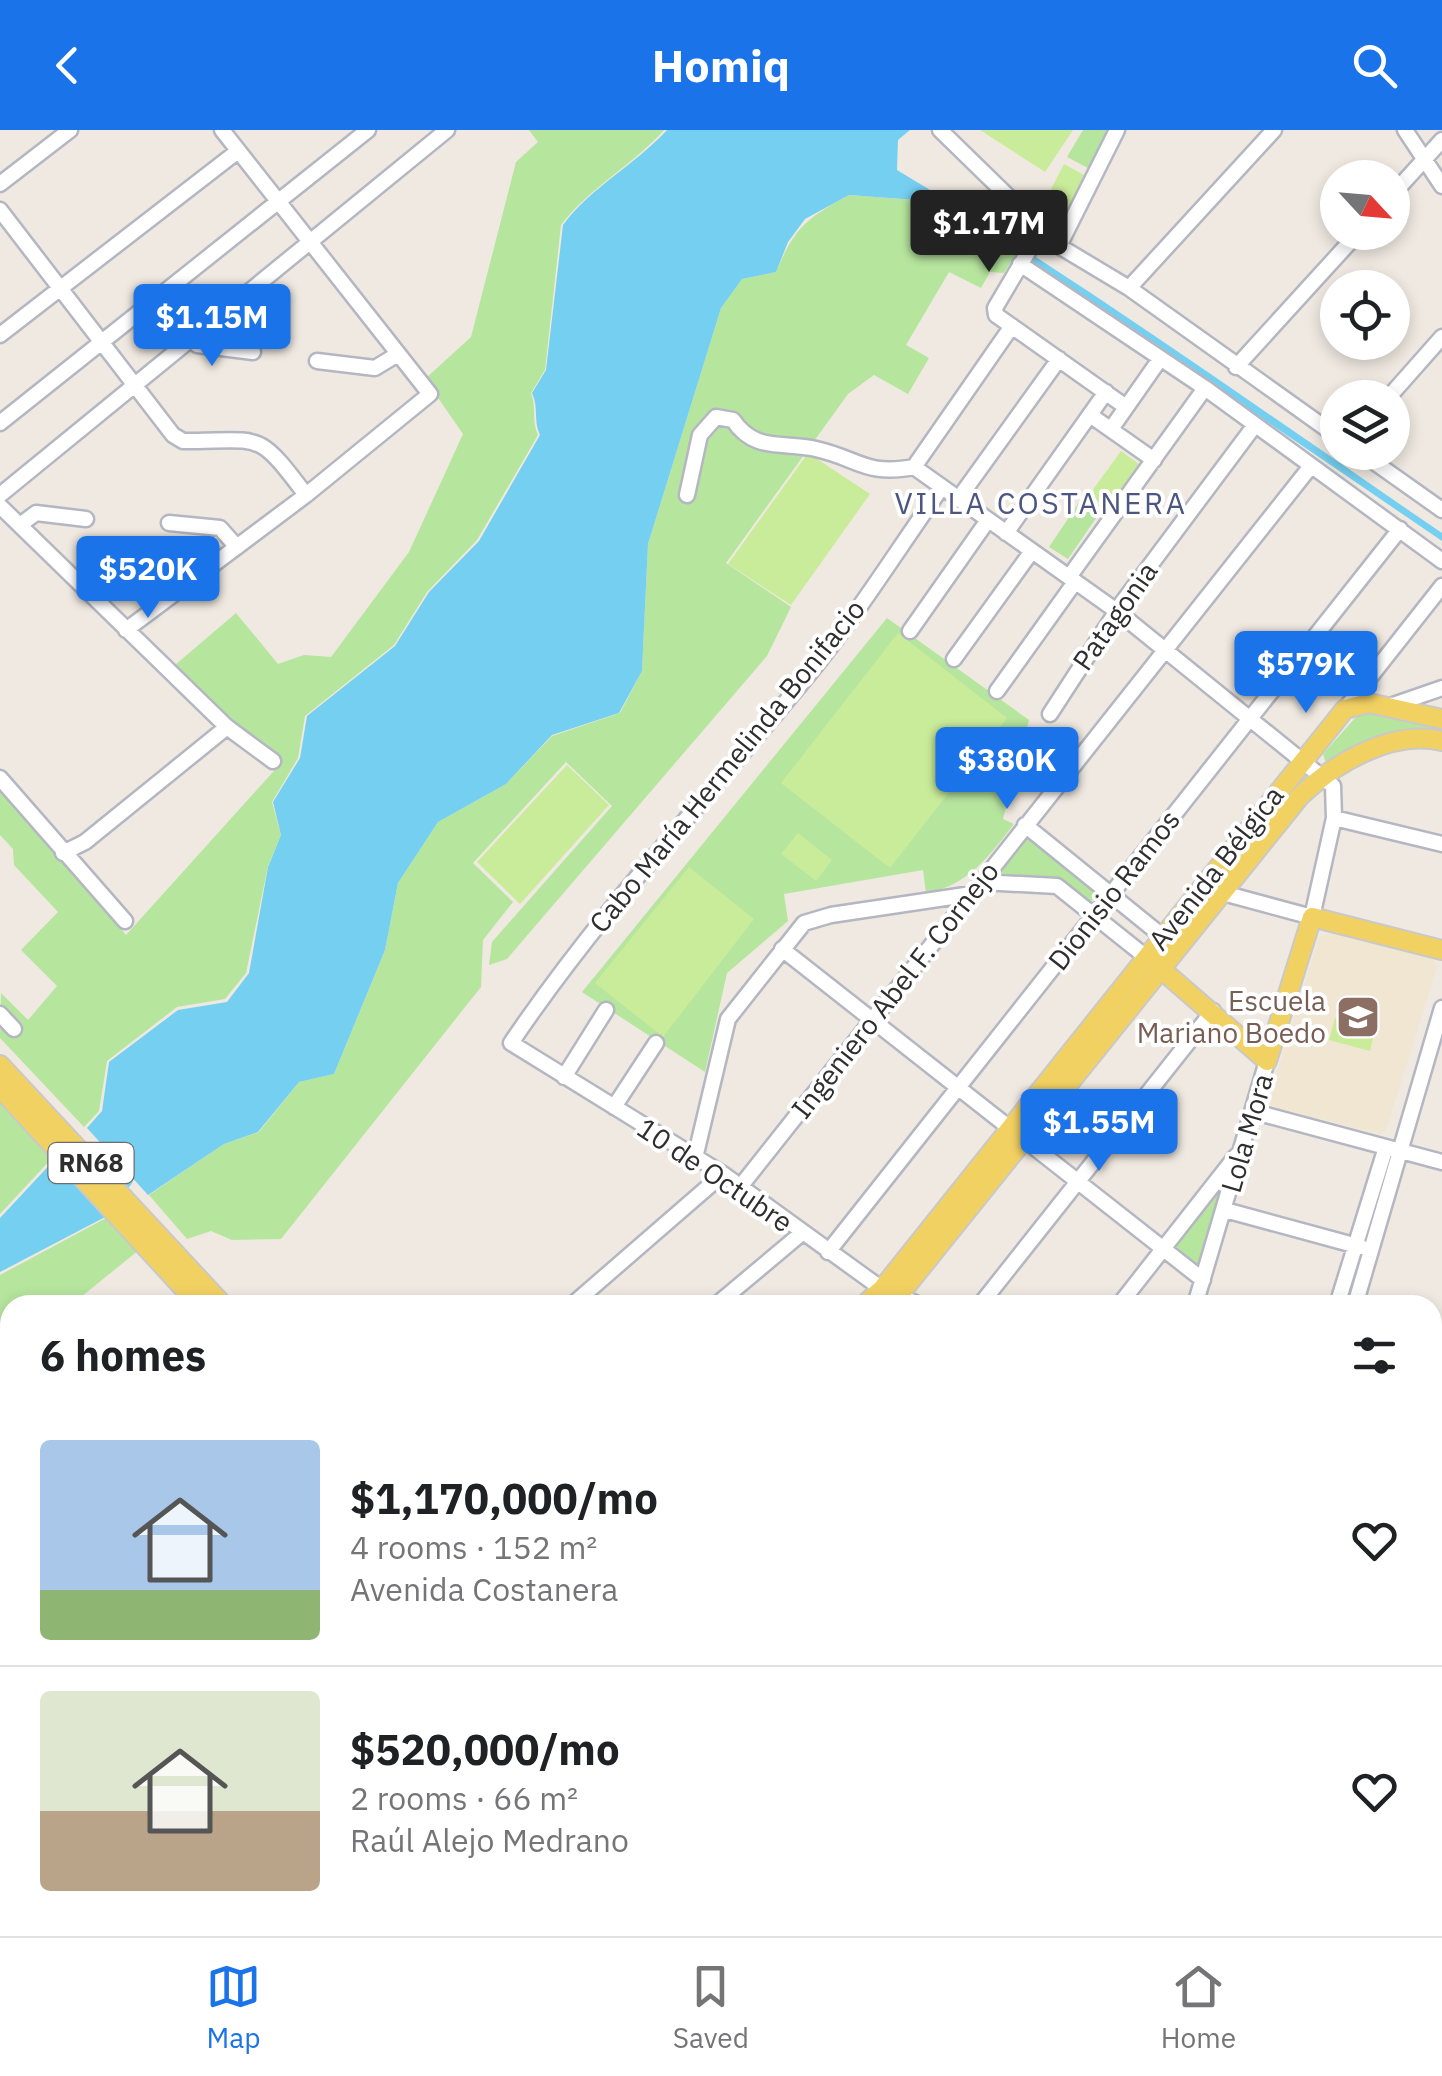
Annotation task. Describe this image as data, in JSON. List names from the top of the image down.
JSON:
{
  "streets": {
    "main road": ["Avenida Bélgica", "Lola Mora", "RN68"],
    "street": [
      "Patagonia",
      "Cabo María Hermelinda Bonifacio",
      "Dionisio Ramos",
      "Ingeniero Abel F. Cornejo",
      "10 de Octubre"
    ]
  },
  "crossings": [
    ["Cabo María Hermelinda Bonifacio", "10 de Octubre"],
    ["Avenida Bélgica", "Lola Mora"],
    ["Dionisio Ramos", "10 de Octubre"],
    ["Ingeniero Abel F. Cornejo", "10 de Octubre"]
  ],
  "districts": ["VILLA COSTANERA"],
  "places": {
    "school or university": ["Escuela Mariano Boedo"]
  },
  "north": "bottom right",
  "page": {
    "header": "Homiq",
    "price": [
      "$1.17M",
      "$1.15M",
      "$520K",
      "$579K",
      "$380K",
      "$1.55M"
    ],
    "heading": "6 homes",
    "list": [
      {
        "name": "$1,170,000/mo",
        "note": "4 rooms · 152 m² · Avenida Costanera"
      },
      {
        "name": "$520,000/mo",
        "note": "2 rooms · 66 m² · Raúl Alejo Medrano"
      }
    ],
    "tabs": ["Map", "Saved", "Home"]
  }
}
